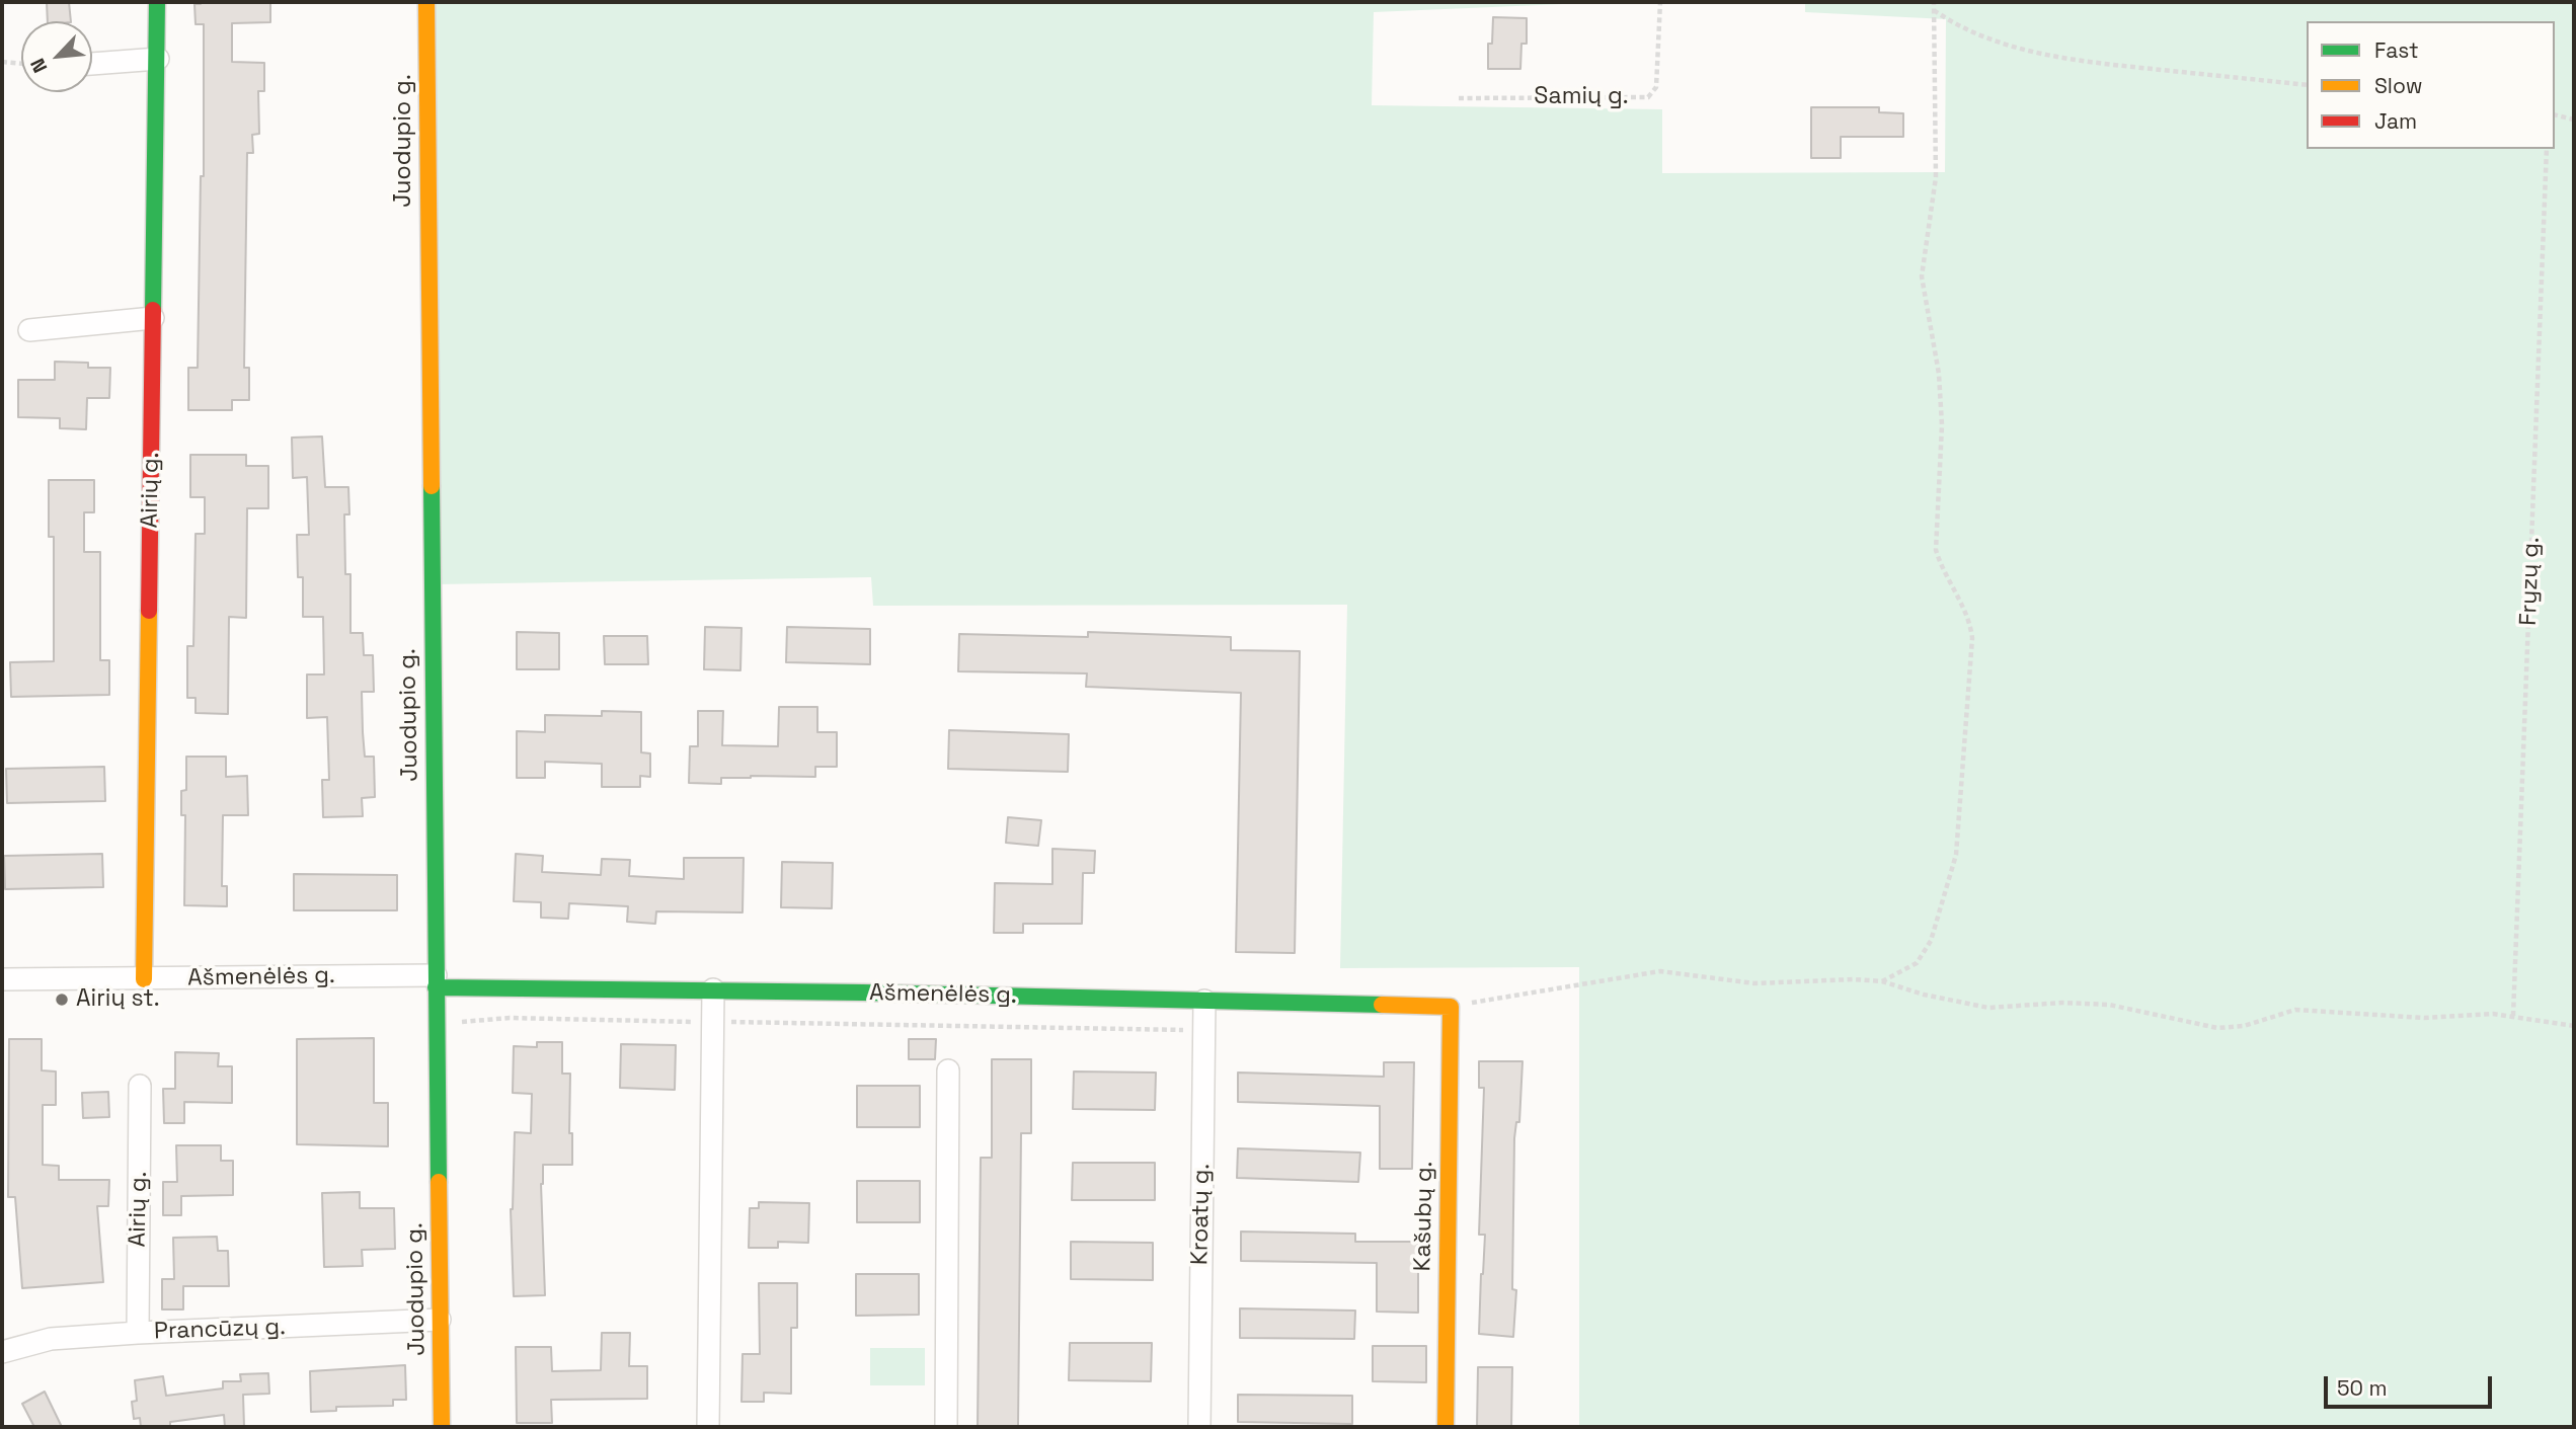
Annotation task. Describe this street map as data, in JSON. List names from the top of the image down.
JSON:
{
  "streets": {
    "street": [
      "Juodupio g.",
      "Airių g.",
      "Ašmenėlės g.",
      "Kroatų g.",
      "Kašubų g.",
      "Prancūzų g."
    ],
    "path": ["Samių g.", "Fryzų g."]
  },
  "crossings": [
    ["Juodupio g.", "Ašmenėlės g."],
    ["Juodupio g.", "Prancūzų g."],
    ["Airių g.", "Ašmenėlės g."],
    ["Airių g.", "Prancūzų g."],
    ["Ašmenėlės g.", "Kroatų g."],
    ["Ašmenėlės g.", "Kašubų g."]
  ],
  "places": ["Airių st."],
  "legend": ["Fast", "Slow", "Jam"],
  "scale_bar": "50 m",
  "north": "bottom left"
}
